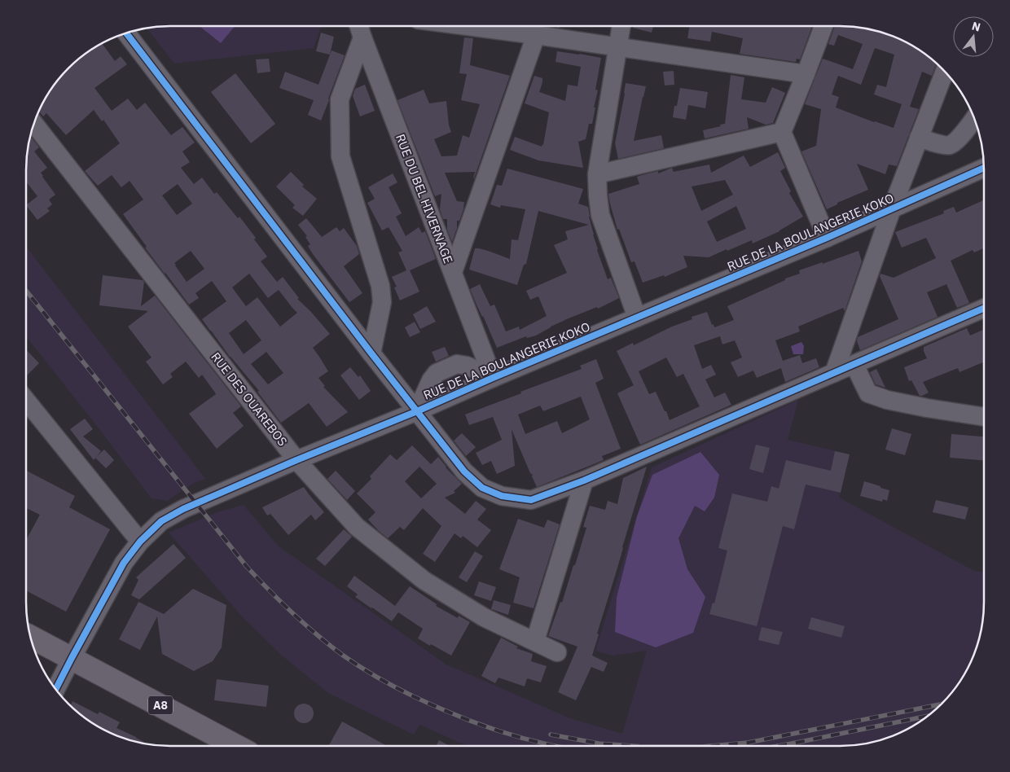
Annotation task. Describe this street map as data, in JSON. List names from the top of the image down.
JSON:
{
  "streets": {
    "main road": ["A8"],
    "street": ["RUE DU BEL HIVERNAGE", "RUE DE LA BOULANGERIE KOKO", "RUE DES OUAREBOS"]
  },
  "crossings": [
    ["RUE DU BEL HIVERNAGE", "RUE DE LA BOULANGERIE KOKO"],
    ["RUE DE LA BOULANGERIE KOKO", "RUE DES OUAREBOS"],
    ["RUE DE LA BOULANGERIE KOKO", "A8"]
  ],
  "north": "top"
}
